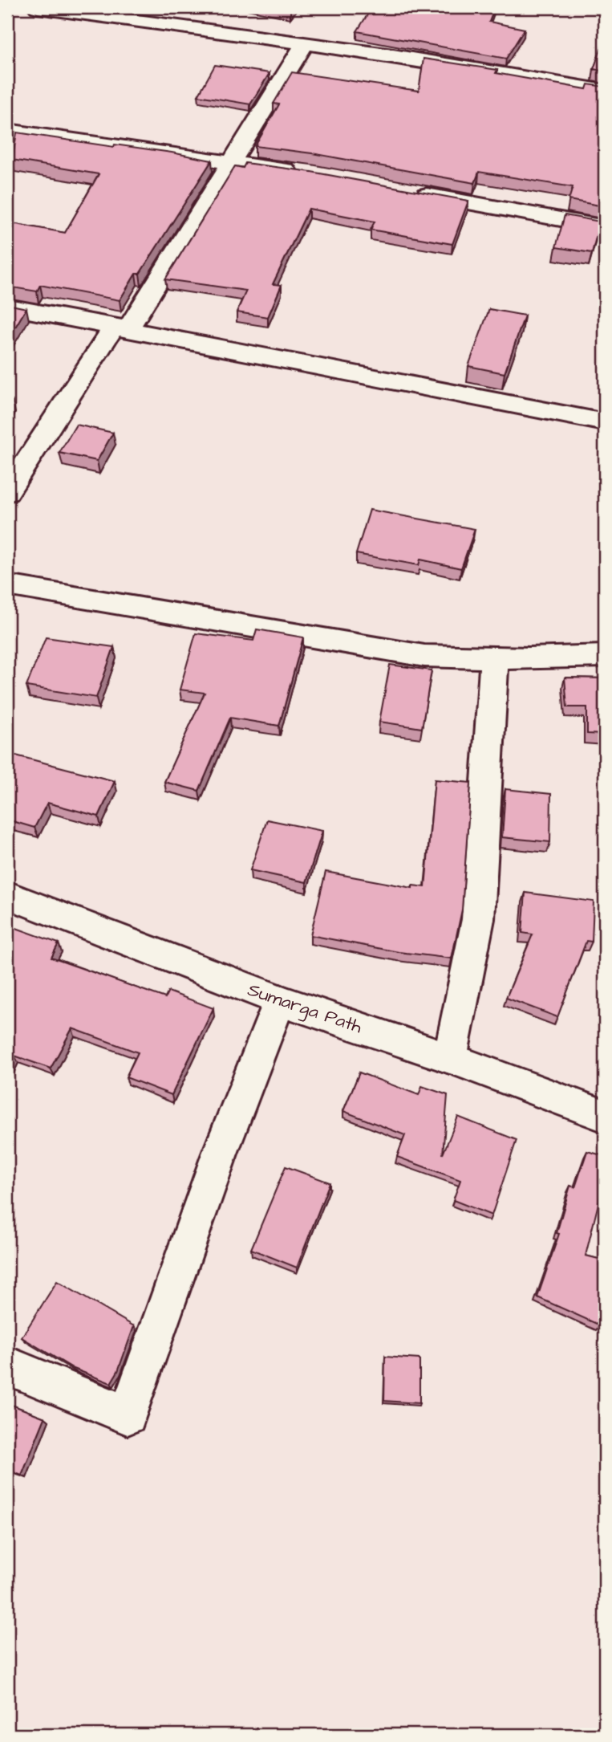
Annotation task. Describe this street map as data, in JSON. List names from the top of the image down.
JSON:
{
  "streets": {
    "street": ["Sumarga Path"]
  }
}
